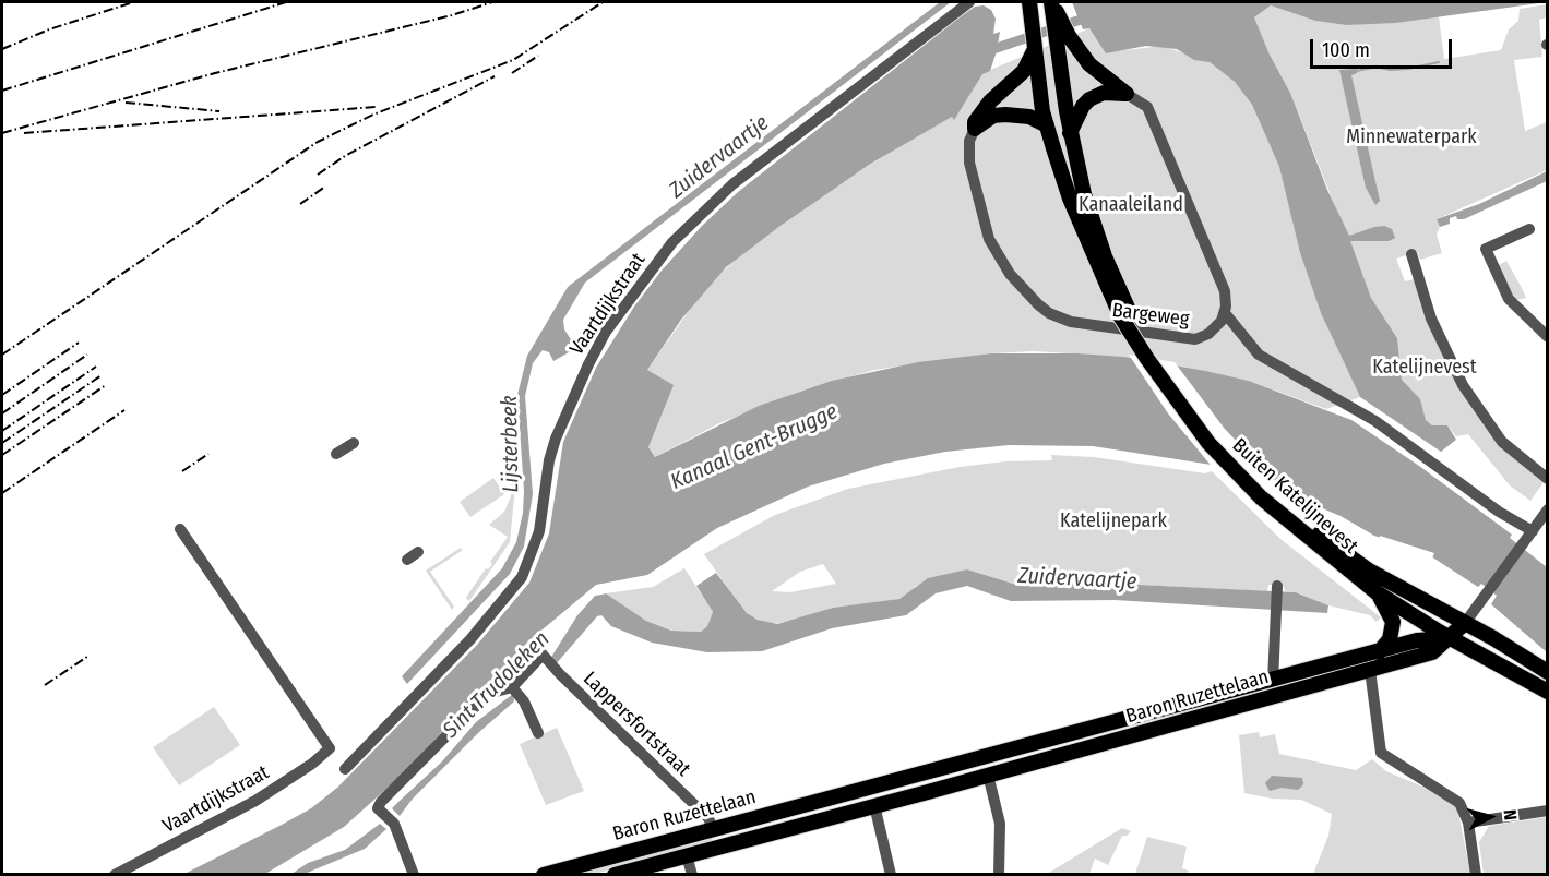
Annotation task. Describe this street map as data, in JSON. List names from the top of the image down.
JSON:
{
  "streets": {
    "main road": ["Buiten Katelijnevest", "Baron Ruzettelaan"],
    "street": ["Vaartdijkstraat", "Bargeweg", "Lappersfortstraat"]
  },
  "crossings": [
    ["Buiten Katelijnevest", "Baron Ruzettelaan"],
    ["Baron Ruzettelaan", "Lappersfortstraat"]
  ],
  "water": [
    "Zuidervaartje",
    "Lijsterbeek",
    "Kanaal Gent-Brugge",
    "Sint Trudoleken"
  ],
  "parks": [
    "Minnewaterpark",
    "Kanaaleiland",
    "Katelijnevest",
    "Katelijnepark"
  ],
  "scale_bar": "100 m",
  "north": "right"
}
